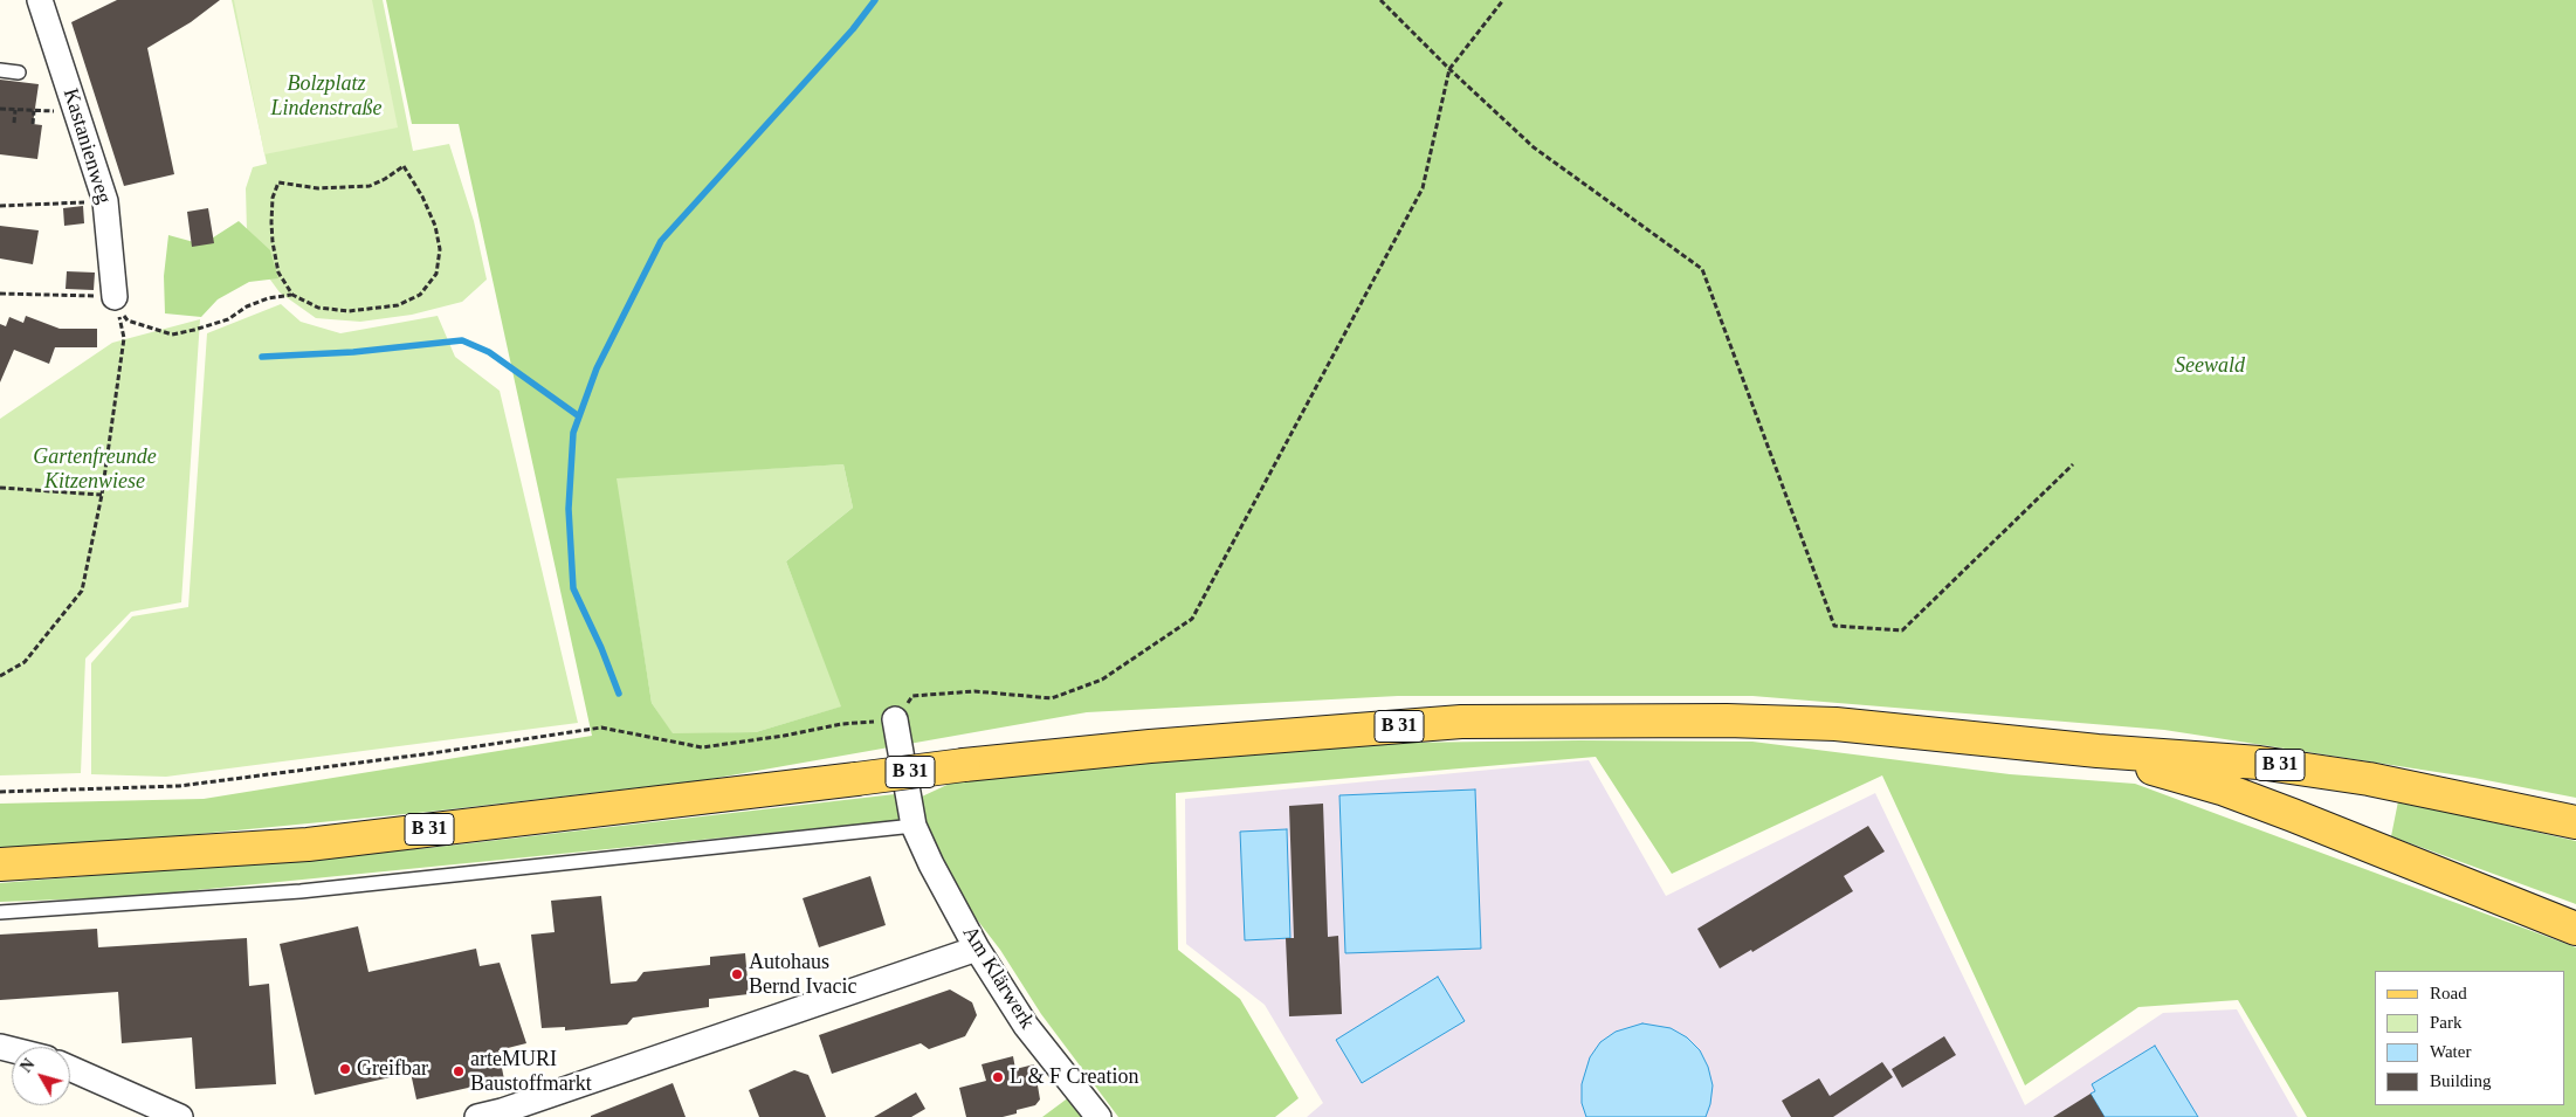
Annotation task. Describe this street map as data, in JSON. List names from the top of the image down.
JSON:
{
  "streets": {
    "main road": ["B 31"],
    "street": ["Kastanienweg", "Am Klärwerk"]
  },
  "parks": ["Bolzplatz Lindenstraße", "Seewald", "Gartenfreunde Kitzenwiese"],
  "places": [
    "Autohaus Bernd Ivacic",
    "Greifbar",
    "arteMURI Baustoffmarkt",
    "L & F Creation"
  ],
  "legend": [
    "Road",
    "Park",
    "Water",
    "Building"
  ],
  "north": "top left"
}
